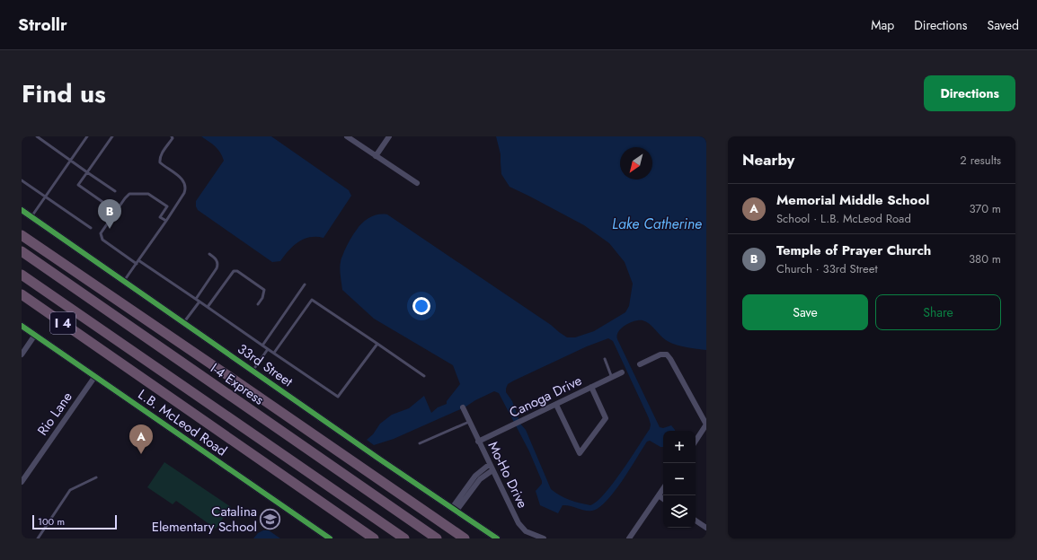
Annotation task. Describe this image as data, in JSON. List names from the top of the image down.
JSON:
{
  "streets": {
    "highway": ["I 4", "I-4 Express"],
    "street": [
      "33rd Street",
      "Canoga Drive",
      "Rio Lane",
      "L.B. McLeod Road",
      "Mo-Ho Drive"
    ]
  },
  "crossings": [
    ["Canoga Drive", "Mo-Ho Drive"],
    ["Rio Lane", "L.B. McLeod Road"]
  ],
  "water": ["Lake Catherine"],
  "places": {
    "school or university": ["Catalina Elementary School"]
  },
  "scale_bar": "100 m",
  "north": "bottom left",
  "page": {
    "header": "Strollr",
    "nav": ["Map", "Directions", "Saved"],
    "title": "Find us",
    "buttons": [
      "Directions",
      ["Save", "Share"]
    ],
    "heading": ["Nearby", "2 results"],
    "list": [
      {
        "mark": "A",
        "name": "Memorial Middle School",
        "note": "School · L.B. McLeod Road",
        "value": "370 m"
      },
      {
        "mark": "B",
        "name": "Temple of Prayer Church",
        "note": "Church · 33rd Street",
        "value": "380 m"
      }
    ],
    "pins": ["B", "A"],
    "map_buttons": ["+", "−"],
    "scale": "100 m"
  }
}
